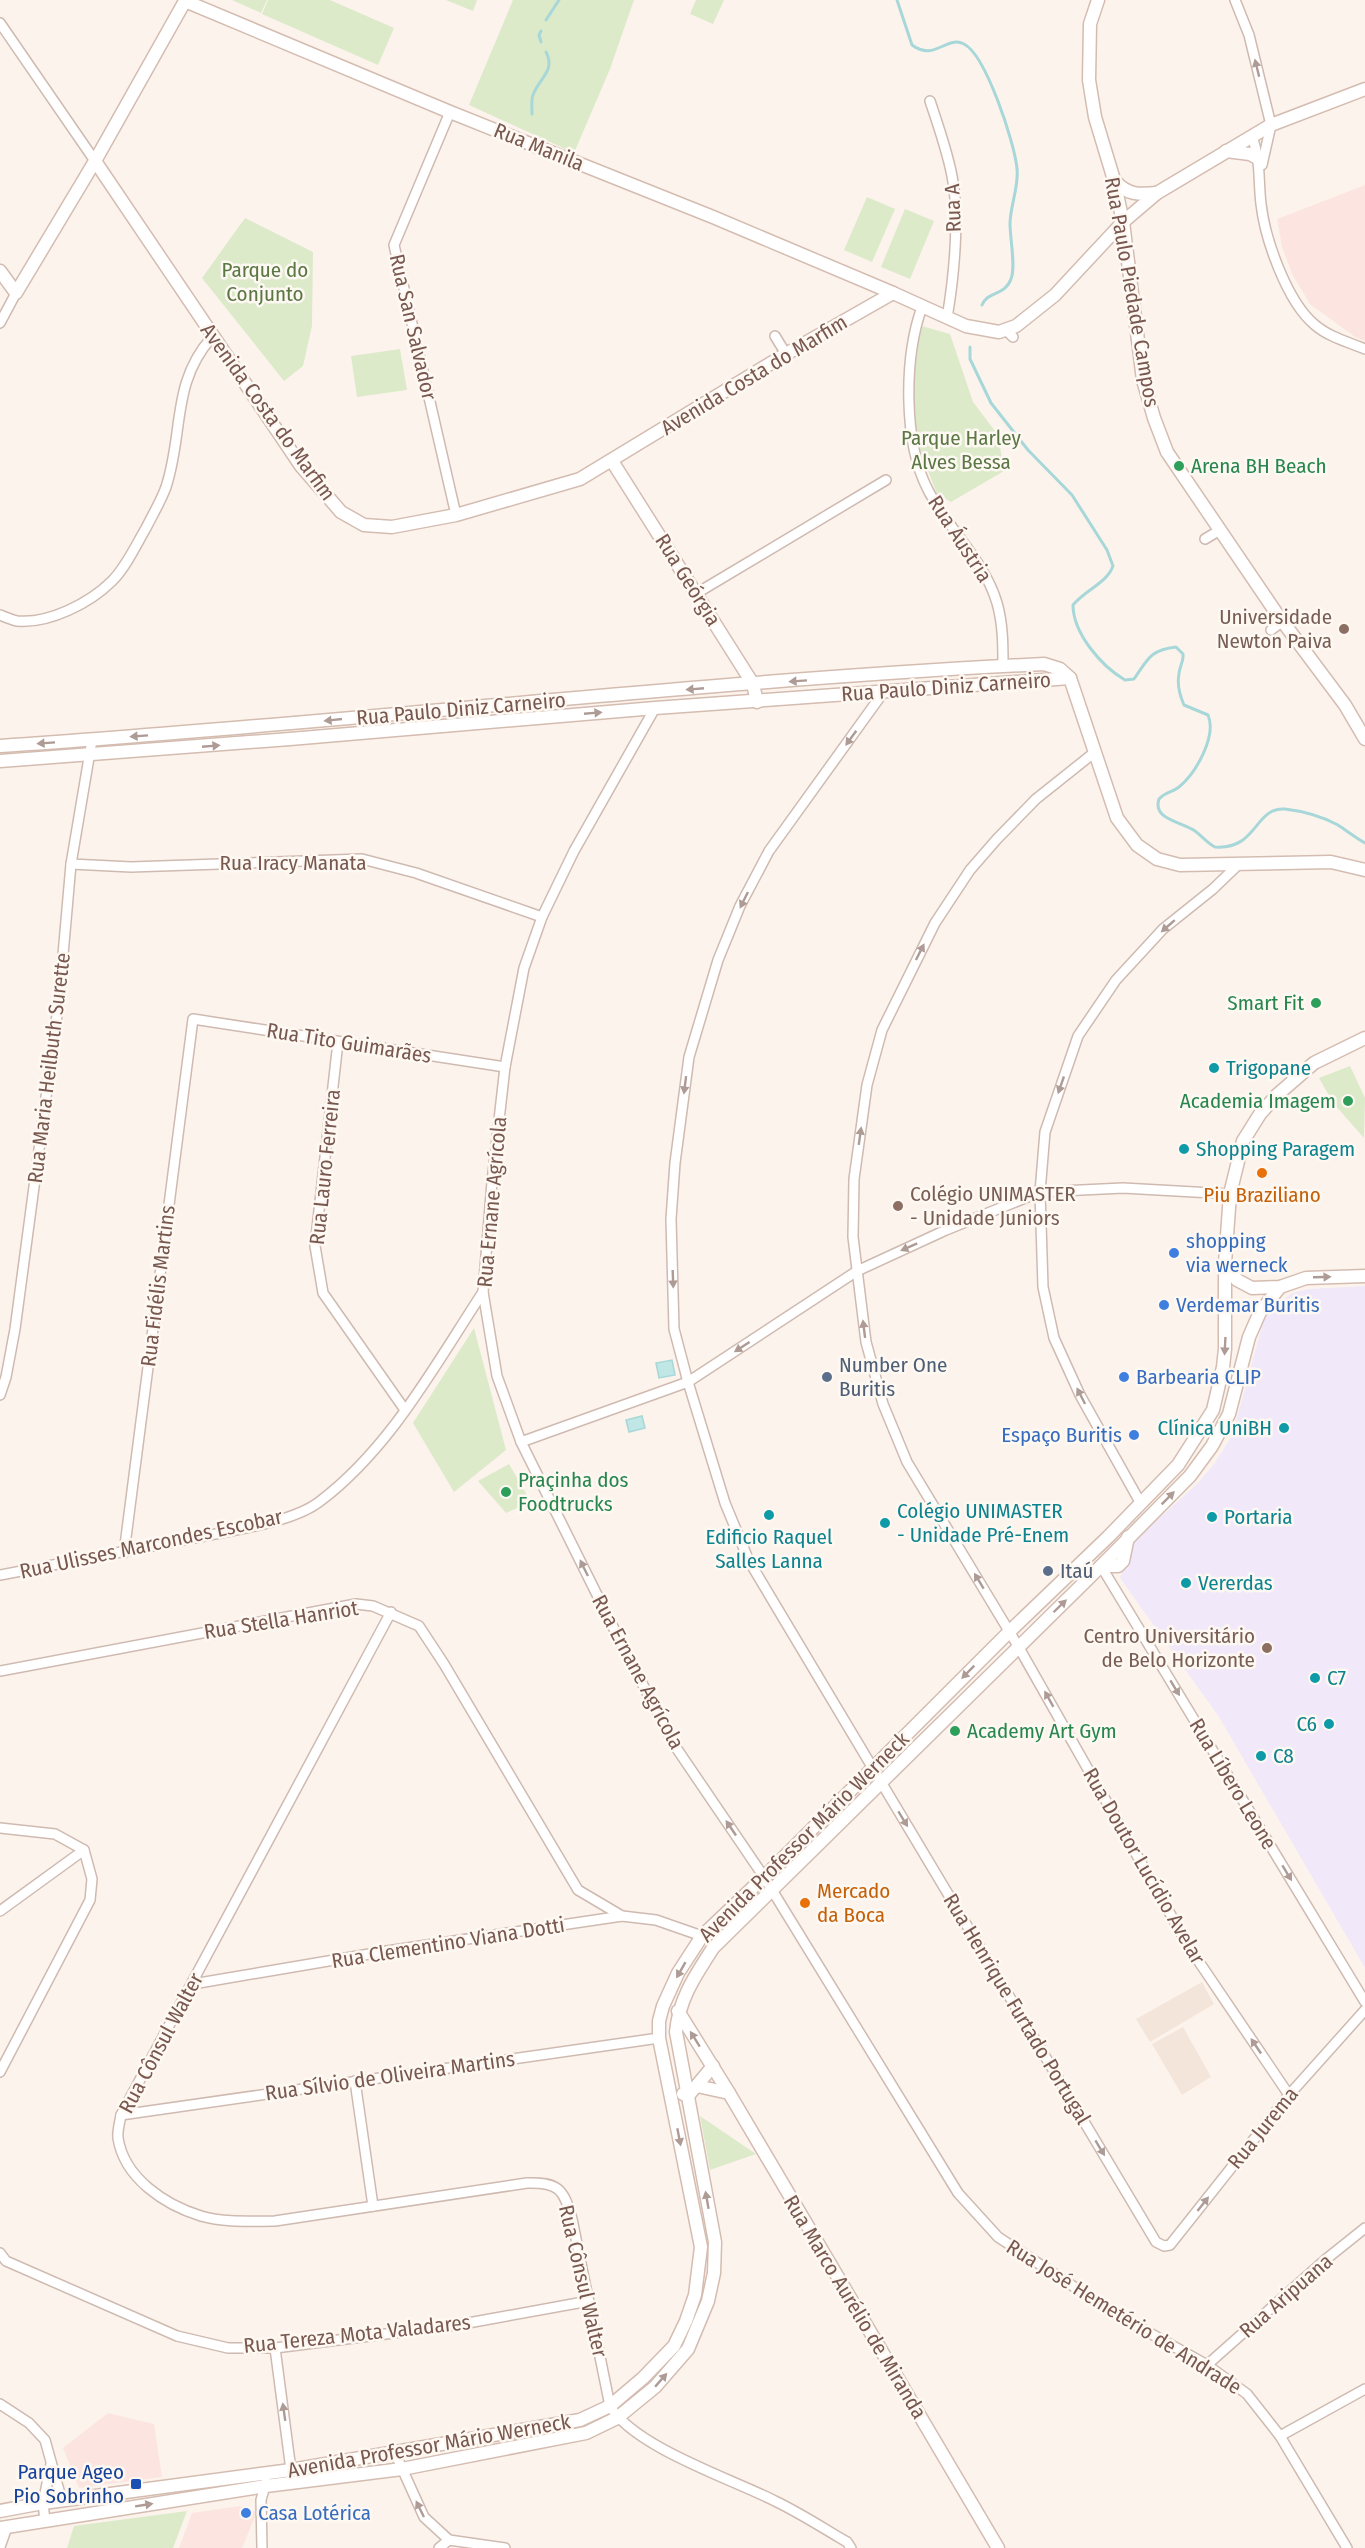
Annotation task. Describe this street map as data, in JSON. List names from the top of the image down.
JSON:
{
  "streets": {
    "street": [
      "Rua Manila",
      "Rua A",
      "Rua Paulo Piedade Campos",
      "Rua San Salvador",
      "Avenida Costa do Marfim",
      "Rua Áustria",
      "Rua Geórgia",
      "Rua Paulo Diniz Carneiro",
      "Rua Iracy Manata",
      "Rua Tito Guimarães",
      "Rua Maria Heilbuth Surette",
      "Rua Lauro Ferreira",
      "Rua Ernane Agrícola",
      "Rua Fidélis Martins",
      "Rua Ulisses Marcondes Escobar",
      "Rua Stella Hanriot",
      "Rua Líbero Leone",
      "Avenida Professor Mário Werneck",
      "Rua Doutor Lucídio Avelar",
      "Rua Clementino Viana Dotti",
      "Rua Henrique Furtado Portugal",
      "Rua Cônsul Walter",
      "Rua Sílvio de Oliveira Martins",
      "Rua Jurema",
      "Rua Aripuana",
      "Rua Marco Aurélio de Miranda",
      "Rua José Hemetério de Andrade",
      "Rua Tereza Mota Valadares"
    ]
  },
  "crossings": [
    ["Rua Manila", "Rua A"],
    ["Rua Manila", "Rua Paulo Piedade Campos"],
    ["Rua Manila", "Rua San Salvador"],
    ["Rua Manila", "Avenida Costa do Marfim"],
    ["Rua Manila", "Rua Áustria"],
    ["Rua San Salvador", "Avenida Costa do Marfim"],
    ["Avenida Costa do Marfim", "Rua Geórgia"],
    ["Rua Áustria", "Rua Paulo Diniz Carneiro"],
    ["Rua Geórgia", "Rua Paulo Diniz Carneiro"],
    ["Rua Paulo Diniz Carneiro", "Rua Maria Heilbuth Surette"],
    ["Rua Paulo Diniz Carneiro", "Rua Ernane Agrícola"],
    ["Rua Paulo Diniz Carneiro", "Rua Henrique Furtado Portugal"],
    ["Rua Iracy Manata", "Rua Maria Heilbuth Surette"],
    ["Rua Iracy Manata", "Rua Ernane Agrícola"],
    ["Rua Tito Guimarães", "Rua Lauro Ferreira"],
    ["Rua Tito Guimarães", "Rua Ernane Agrícola"],
    ["Rua Tito Guimarães", "Rua Fidélis Martins"],
    ["Rua Lauro Ferreira", "Rua Ulisses Marcondes Escobar"],
    ["Rua Ernane Agrícola", "Rua Ulisses Marcondes Escobar"],
    ["Rua Ernane Agrícola", "Avenida Professor Mário Werneck"],
    ["Rua Ernane Agrícola", "Rua José Hemetério de Andrade"],
    ["Rua Fidélis Martins", "Rua Ulisses Marcondes Escobar"],
    ["Rua Stella Hanriot", "Rua Clementino Viana Dotti"],
    ["Rua Stella Hanriot", "Rua Cônsul Walter"],
    ["Rua Líbero Leone", "Avenida Professor Mário Werneck"],
    ["Avenida Professor Mário Werneck", "Rua Doutor Lucídio Avelar"],
    ["Avenida Professor Mário Werneck", "Rua Clementino Viana Dotti"],
    ["Avenida Professor Mário Werneck", "Rua Henrique Furtado Portugal"],
    ["Avenida Professor Mário Werneck", "Rua Cônsul Walter"],
    ["Avenida Professor Mário Werneck", "Rua Sílvio de Oliveira Martins"],
    ["Avenida Professor Mário Werneck", "Rua Marco Aurélio de Miranda"],
    ["Avenida Professor Mário Werneck", "Rua José Hemetério de Andrade"],
    ["Rua Doutor Lucídio Avelar", "Rua Jurema"],
    ["Rua Clementino Viana Dotti", "Rua Cônsul Walter"],
    ["Rua Henrique Furtado Portugal", "Rua Jurema"],
    ["Rua Cônsul Walter", "Rua Sílvio de Oliveira Martins"],
    ["Rua Cônsul Walter", "Rua Tereza Mota Valadares"],
    ["Rua Aripuana", "Rua José Hemetério de Andrade"]
  ],
  "one_way": [
    "Rua Ernane Agrícola",
    "Rua Líbero Leone",
    "Rua Doutor Lucídio Avelar",
    "Rua Henrique Furtado Portugal",
    "Rua Jurema"
  ],
  "parks": ["Parque do Conjunto", "Parque Harley Alves Bessa"],
  "places": {
    "other": [
      "Arena BH Beach",
      "Universidade Newton Paiva",
      "Smart Fit",
      "Trigopane",
      "Academia Imagem",
      "Shopping Paragem",
      "Piu Braziliano",
      "Colégio UNIMASTER - Unidade Juniors",
      "shopping via werneck",
      "Verdemar Buritis",
      "Number One Buritis",
      "Barbearia CLIP",
      "Clínica UniBH",
      "Espaço Buritis",
      "Praçinha dos Foodtrucks",
      "Edificio Raquel Salles Lanna",
      "Portaria",
      "Colégio UNIMASTER - Unidade Pré-Enem",
      "Itaú",
      "Vererdas",
      "Centro Universitário de Belo Horizonte",
      "C7",
      "C6",
      "Academy Art Gym",
      "C8",
      "Mercado da Boca",
      "Casa Lotérica"
    ],
    "transit": ["Parque Ageo Pio Sobrinho"]
  }
}
